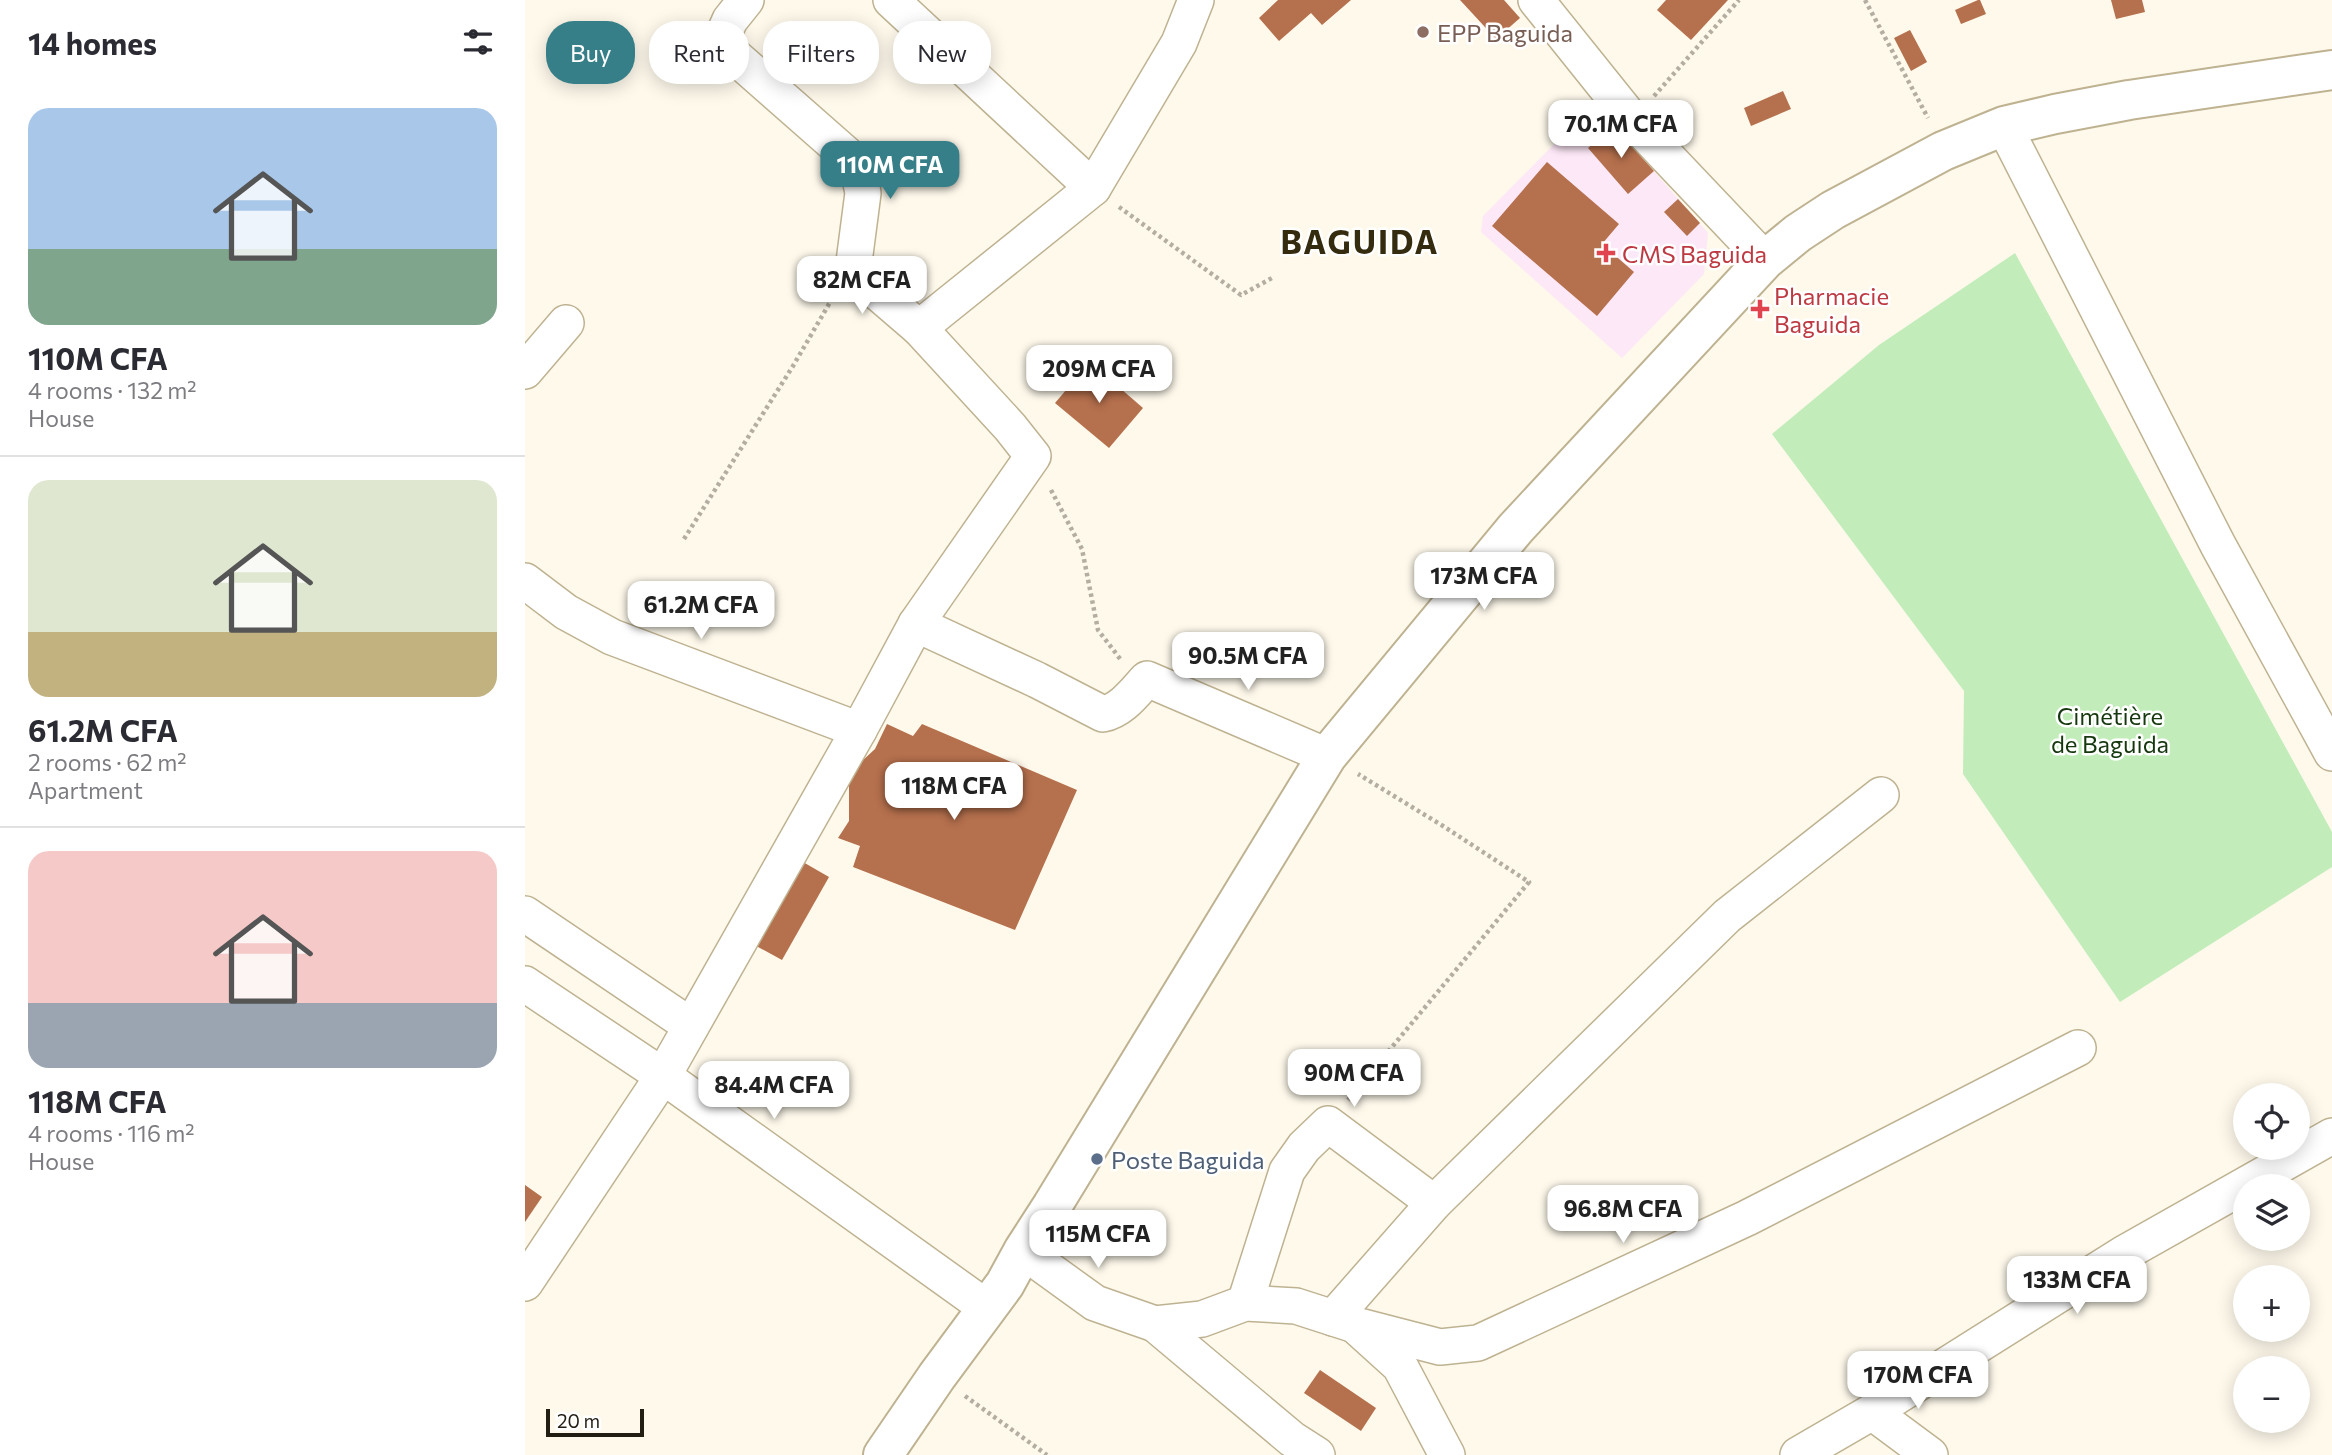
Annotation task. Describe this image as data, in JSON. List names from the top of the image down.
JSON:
{
  "districts": ["BAGUIDA"],
  "parks": ["Cimétière de Baguida"],
  "places": {
    "other": ["EPP Baguida", "Poste Baguida"],
    "health": ["CMS Baguida", "Pharmacie Baguida"]
  },
  "scale_bar": "20 m",
  "page": {
    "heading": "14 homes",
    "chip": [
      "Buy",
      "Rent",
      "Filters",
      "New"
    ],
    "list": [
      {
        "name": "110M CFA",
        "note": "4 rooms · 132 m² · House"
      },
      {
        "name": "61.2M CFA",
        "note": "2 rooms · 62 m² · Apartment"
      },
      {
        "name": "118M CFA",
        "note": "4 rooms · 116 m² · House"
      }
    ],
    "price": [
      "70.1M CFA",
      "110M CFA",
      "82M CFA",
      "209M CFA",
      "173M CFA",
      "61.2M CFA",
      "90.5M CFA",
      "118M CFA",
      "90M CFA",
      "84.4M CFA",
      "96.8M CFA",
      "115M CFA",
      "133M CFA",
      "170M CFA"
    ],
    "map_buttons": ["+", "−"],
    "scale": "20 m"
  }
}
